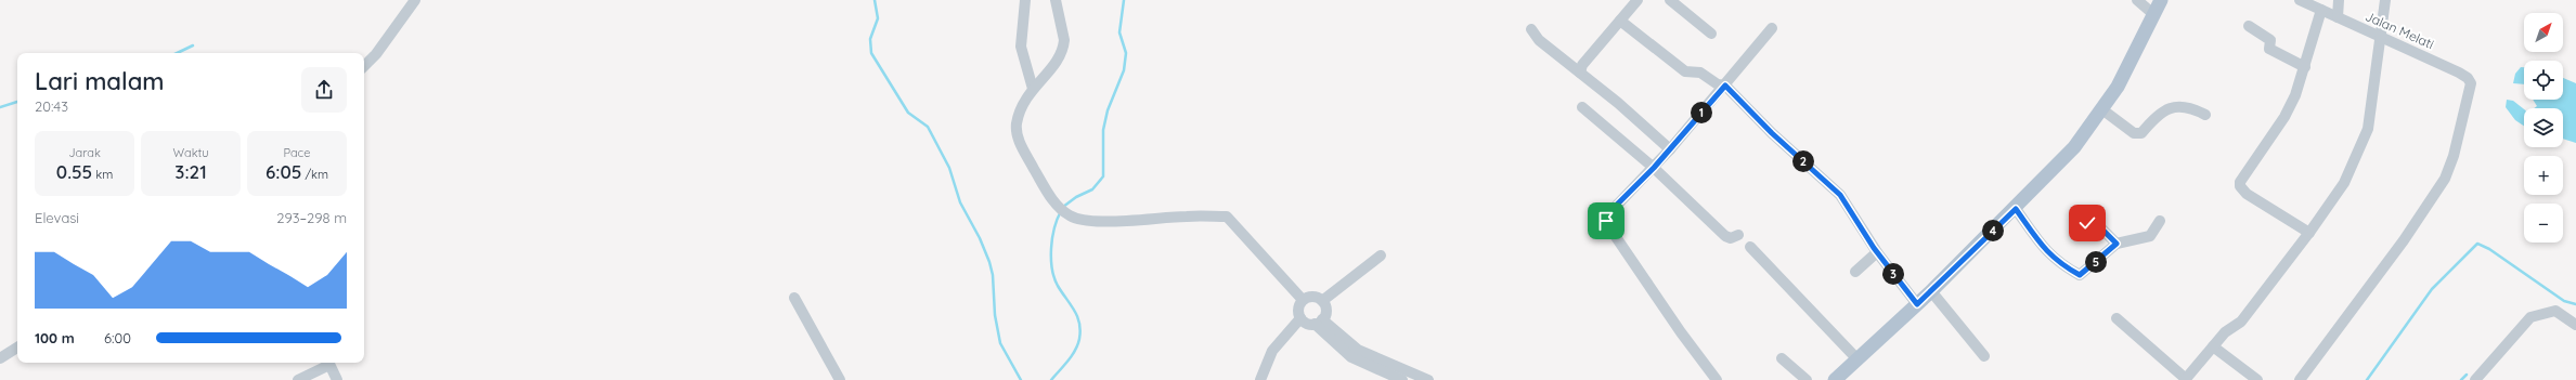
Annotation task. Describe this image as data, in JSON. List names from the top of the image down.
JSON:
{
  "streets": {
    "street": ["Jalan Melati"]
  },
  "north": "top right",
  "page": {
    "map_buttons": ["+", "−"],
    "heading": ["Lari malam", "20:43"],
    "pins": [
      "1",
      "2",
      "4",
      "5",
      "3"
    ],
    "stats": [
      ["Jarak", "0.55 km"],
      ["Waktu", "3:21"],
      ["Pace", "6:05 /km"]
    ],
    "chart": ["Elevasi", "293–298 m"],
    "list": [
      {
        "name": "100 m",
        "note": "6:00"
      }
    ]
  }
}
